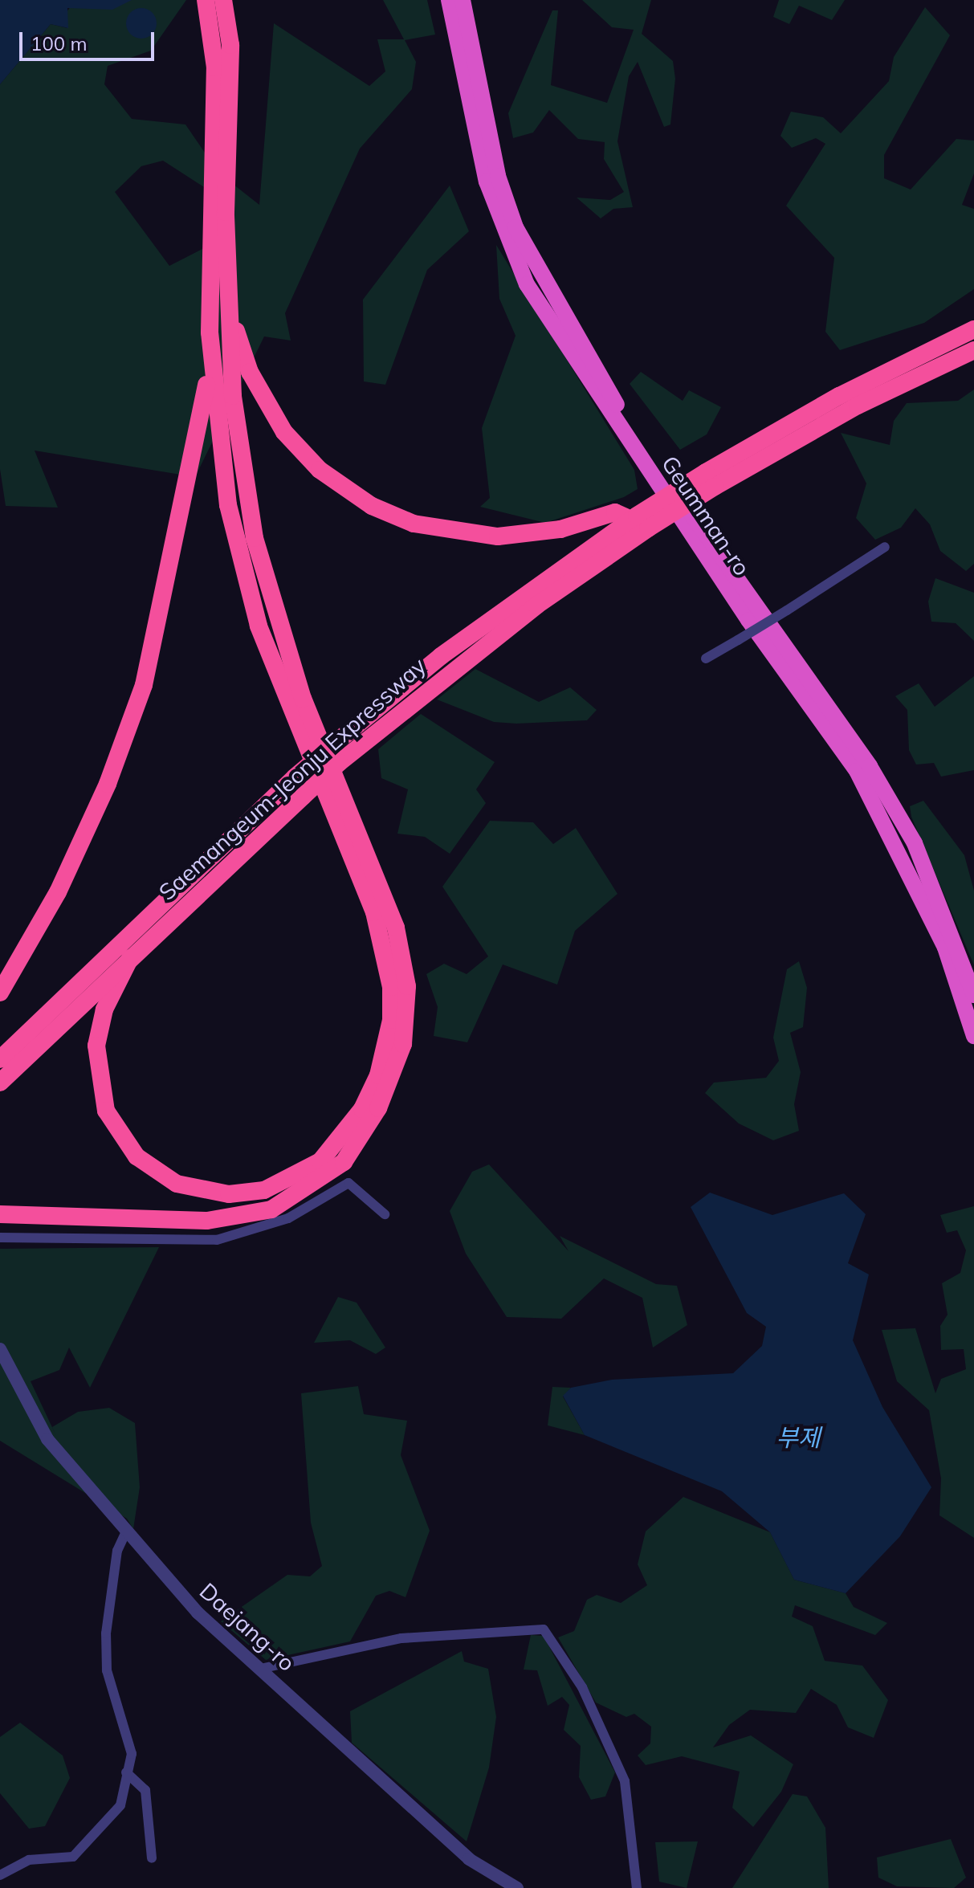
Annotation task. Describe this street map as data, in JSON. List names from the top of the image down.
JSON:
{
  "streets": {
    "highway": ["Geumman-ro", "Saemangeum-Jeonju Expressway"],
    "street": ["Daejang-ro"]
  },
  "water": ["부제"],
  "scale_bar": "100 m"
}
